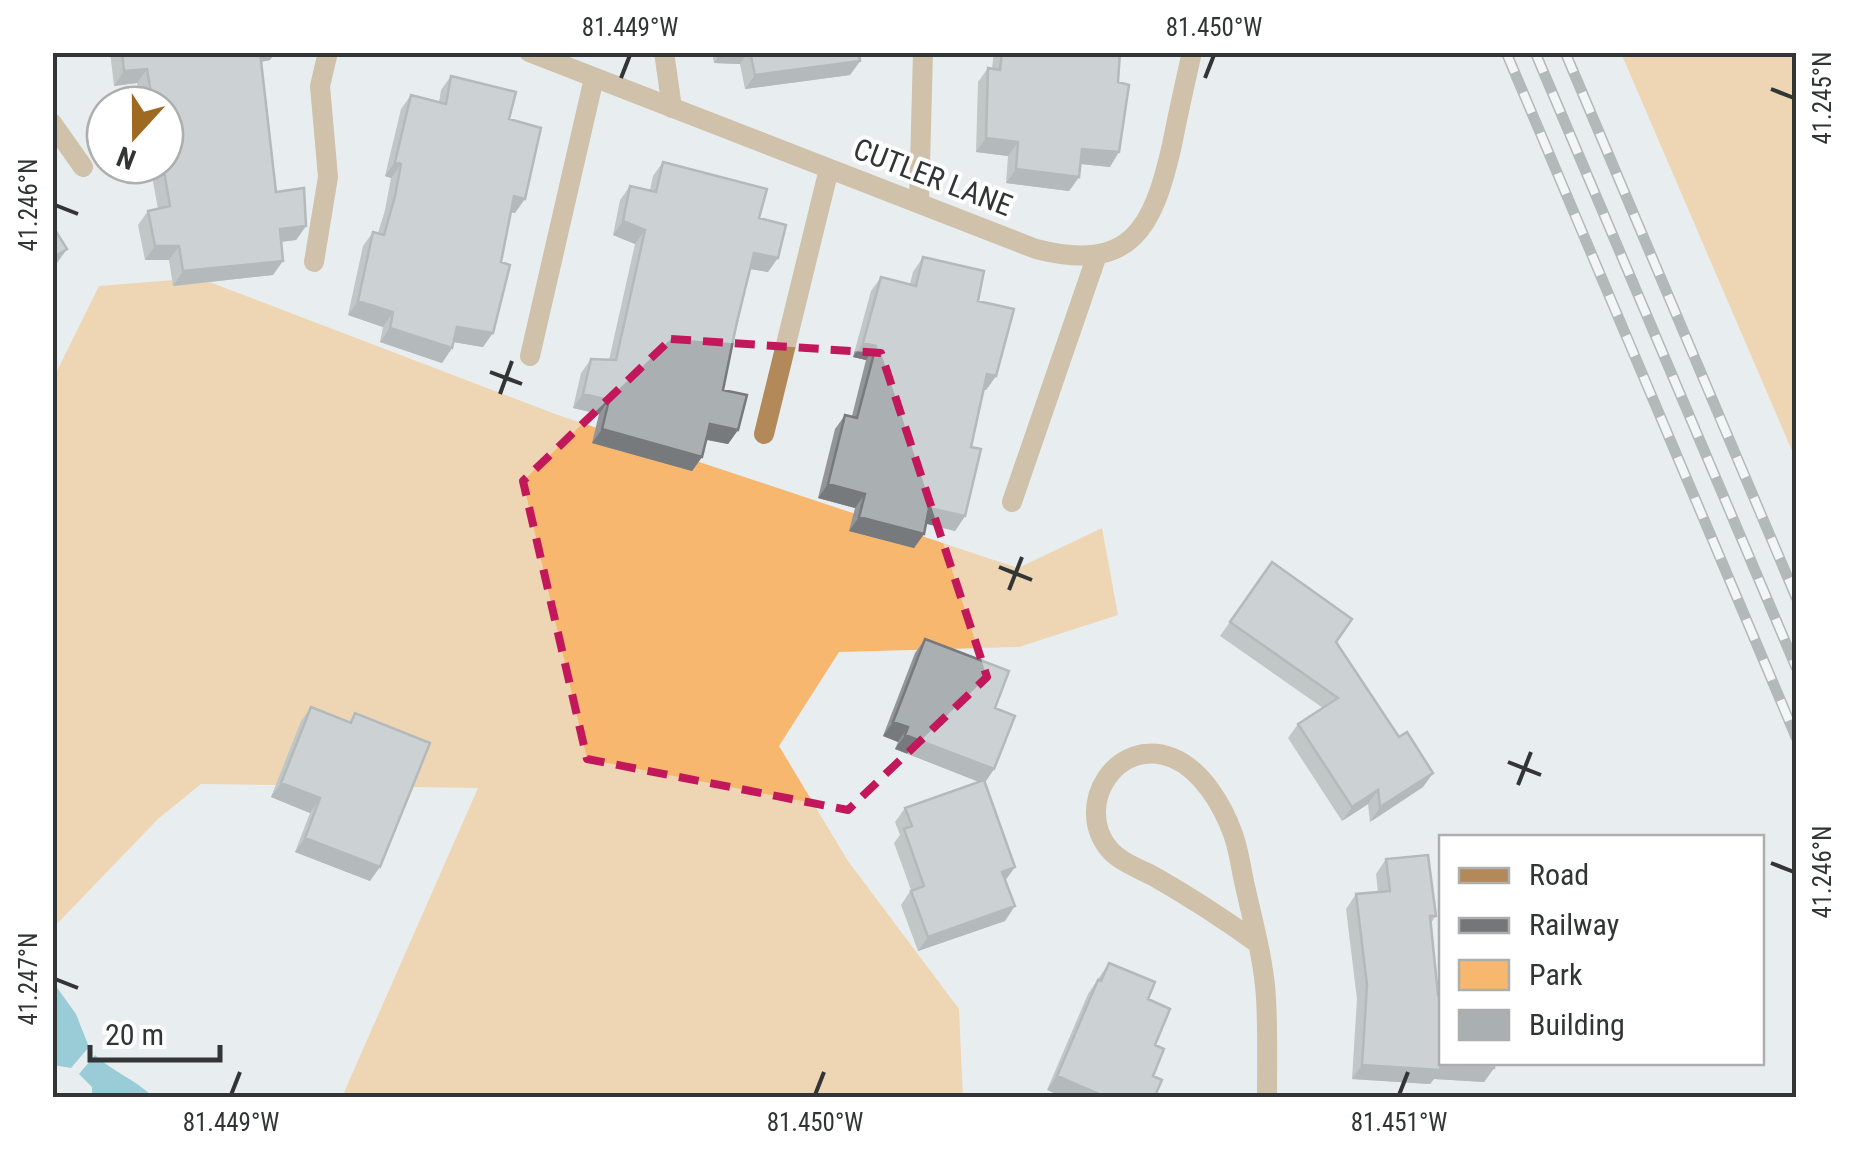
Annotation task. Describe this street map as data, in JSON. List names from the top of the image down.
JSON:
{
  "streets": {
    "street": ["CUTLER LANE"]
  },
  "legend": [
    "Road",
    "Railway",
    "Park",
    "Building"
  ],
  "scale_bar": "20 m",
  "north": "bottom",
  "coordinates": [
    "81.449°W",
    "81.450°W",
    "41.245°N",
    "41.246°N",
    "41.247°N",
    "81.451°W"
  ]
}
